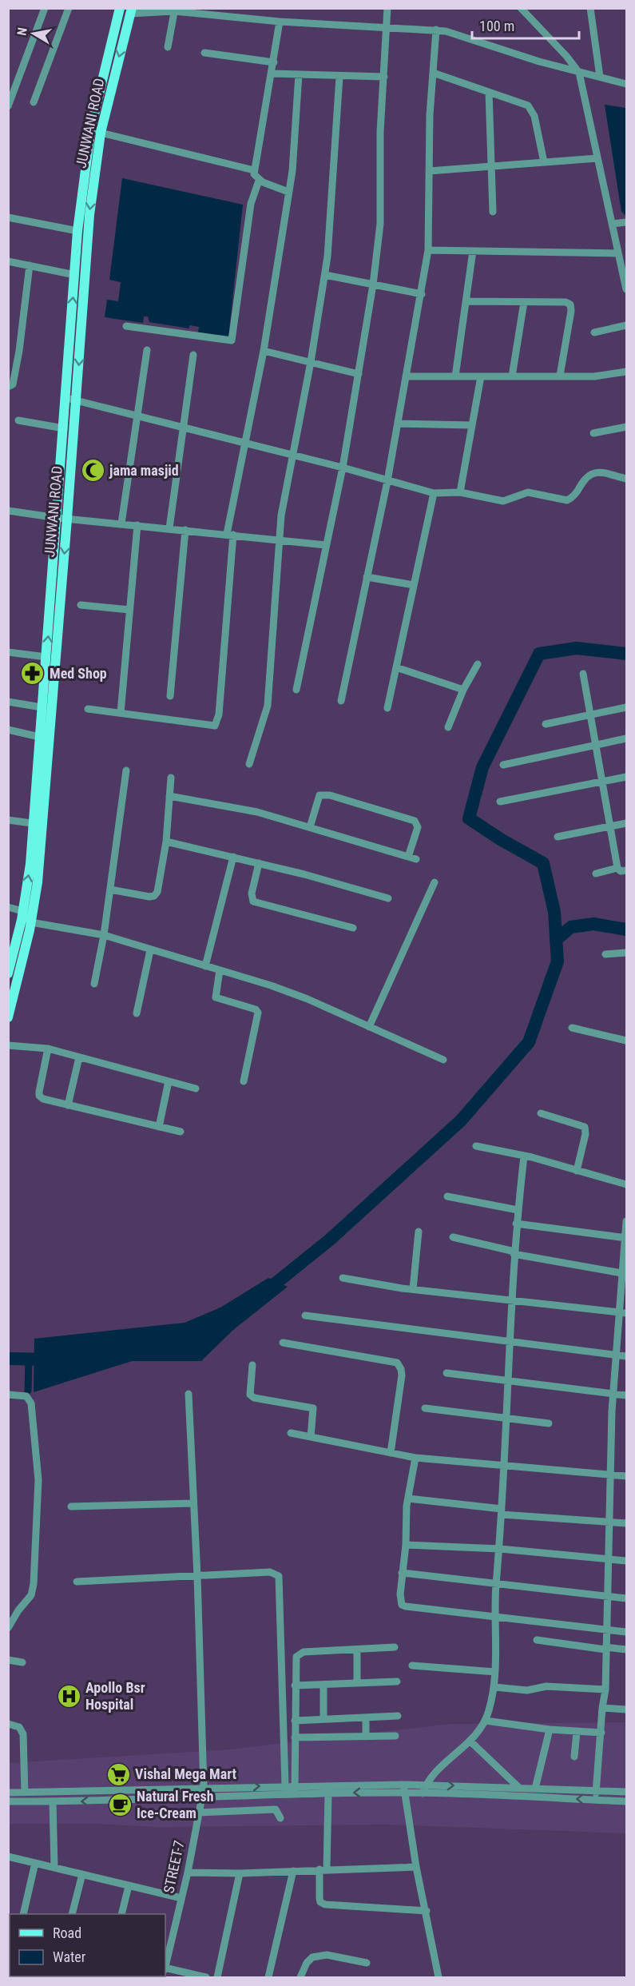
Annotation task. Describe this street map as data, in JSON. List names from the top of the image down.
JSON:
{
  "streets": {
    "main road": ["JUNWANI ROAD"],
    "street": ["STREET-7"]
  },
  "places": {
    "mosque": ["jama masjid"],
    "pharmacy": ["Med Shop"],
    "hospital": ["Apollo Bsr Hospital"],
    "supermarket": ["Vishal Mega Mart"],
    "cafe": ["Natural Fresh Ice-Cream"]
  },
  "legend": ["Road", "Water"],
  "scale_bar": "100 m",
  "north": "left"
}
